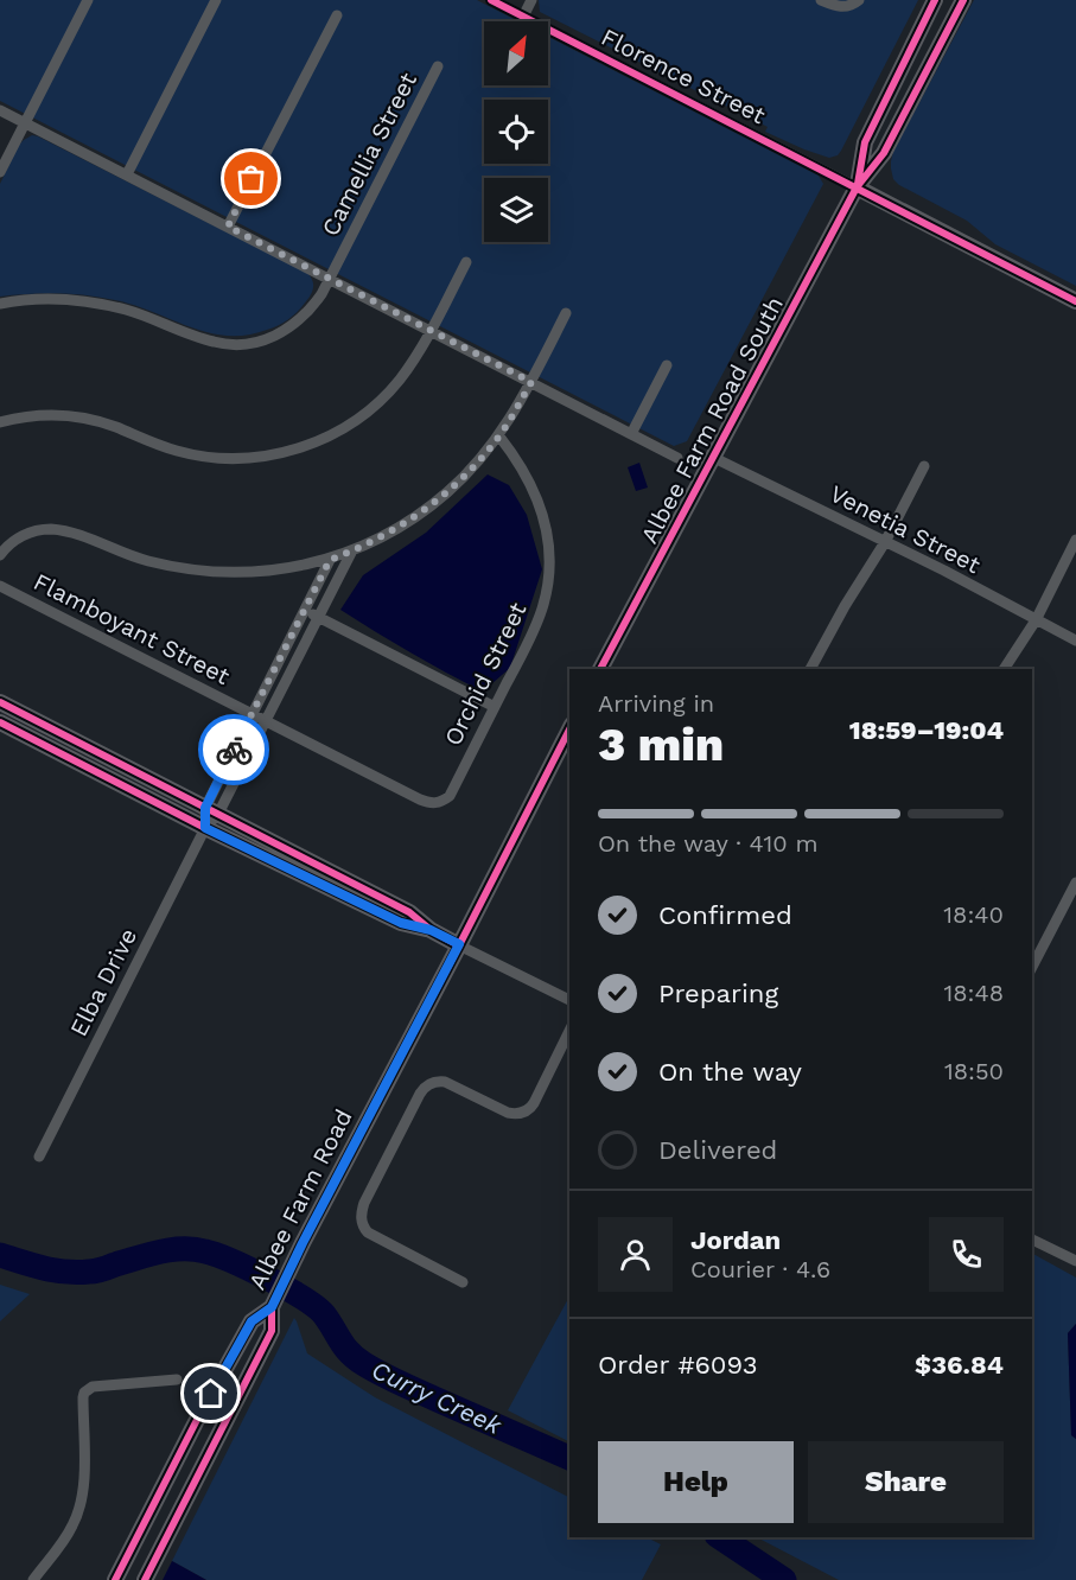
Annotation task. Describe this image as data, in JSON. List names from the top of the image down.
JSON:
{
  "streets": {
    "main road": ["Albee Farm Road South", "Albee Farm Road"],
    "street": [
      "Florence Street",
      "Camellia Street",
      "Venetia Street",
      "Flamboyant Street",
      "Orchid Street",
      "Elba Drive"
    ]
  },
  "crossings": [
    ["Florence Street", "Albee Farm Road South"],
    ["Albee Farm Road South", "Venetia Street"],
    ["Flamboyant Street", "Orchid Street"]
  ],
  "water": ["Curry Creek"],
  "north": "top right",
  "page": {
    "heading": ["3 min", "Arriving in", "18:59–19:04"],
    "panel": [
      "Jordan",
      "Courier · 4.6",
      "Order #6093",
      "$36.84"
    ],
    "bar": "On the way · 410 m",
    "list": [
      ["Confirmed", "18:40"],
      ["Preparing", "18:48"],
      ["On the way", "18:50"],
      "Delivered"
    ],
    "buttons": ["Help", "Share"]
  }
}
